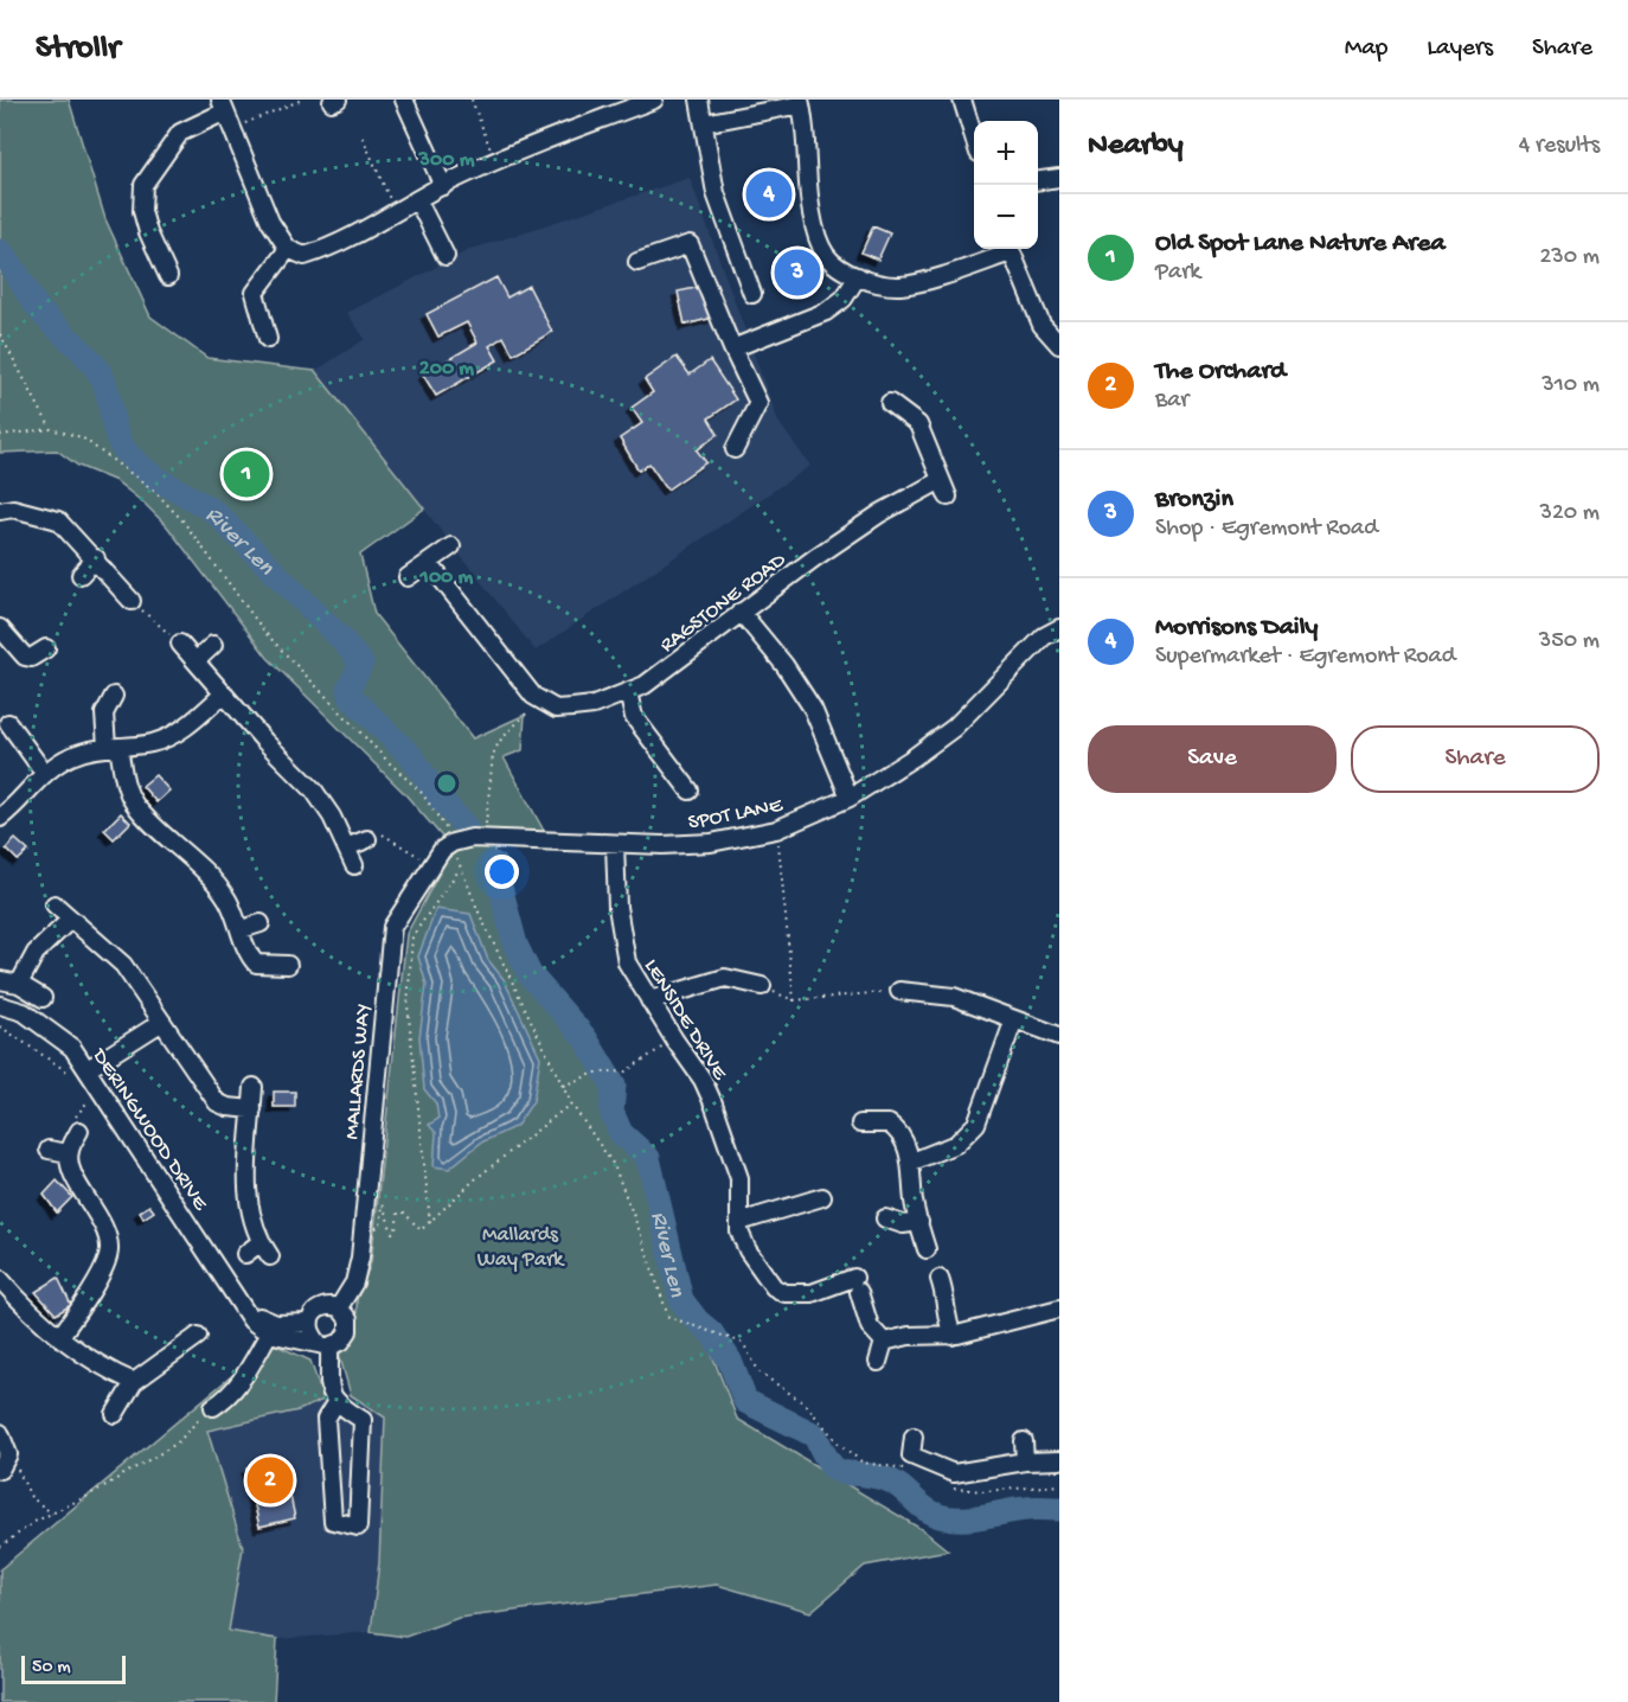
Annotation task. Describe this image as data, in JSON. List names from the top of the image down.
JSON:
{
  "streets": {
    "street": [
      "RAGSTONE ROAD",
      "SPOT LANE",
      "LENSIDE DRIVE",
      "MALLARDS WAY",
      "DERINGWOOD DRIVE"
    ]
  },
  "crossings": [
    ["SPOT LANE", "LENSIDE DRIVE"],
    ["SPOT LANE", "MALLARDS WAY"]
  ],
  "water": ["River Len"],
  "parks": ["Mallards Way Park"],
  "scale_bar": "50 m",
  "page": {
    "header": "Strollr",
    "nav": ["Map", "Layers", "Share"],
    "heading": ["Nearby", "4 results"],
    "map_buttons": ["+", "−"],
    "pins": [
      "4",
      "3",
      "1",
      "2"
    ],
    "list": [
      {
        "mark": "1",
        "name": "Old Spot Lane Nature Area",
        "note": "Park",
        "value": "230 m"
      },
      {
        "mark": "2",
        "name": "The Orchard",
        "note": "Bar",
        "value": "310 m"
      },
      {
        "mark": "3",
        "name": "Bronzin",
        "note": "Shop · Egremont Road",
        "value": "320 m"
      },
      {
        "mark": "4",
        "name": "Morrisons Daily",
        "note": "Supermarket · Egremont Road",
        "value": "350 m"
      }
    ],
    "buttons": ["Save", "Share"],
    "scale": "50 m"
  },
  "rings": ["300 m", "200 m", "100 m"]
}
